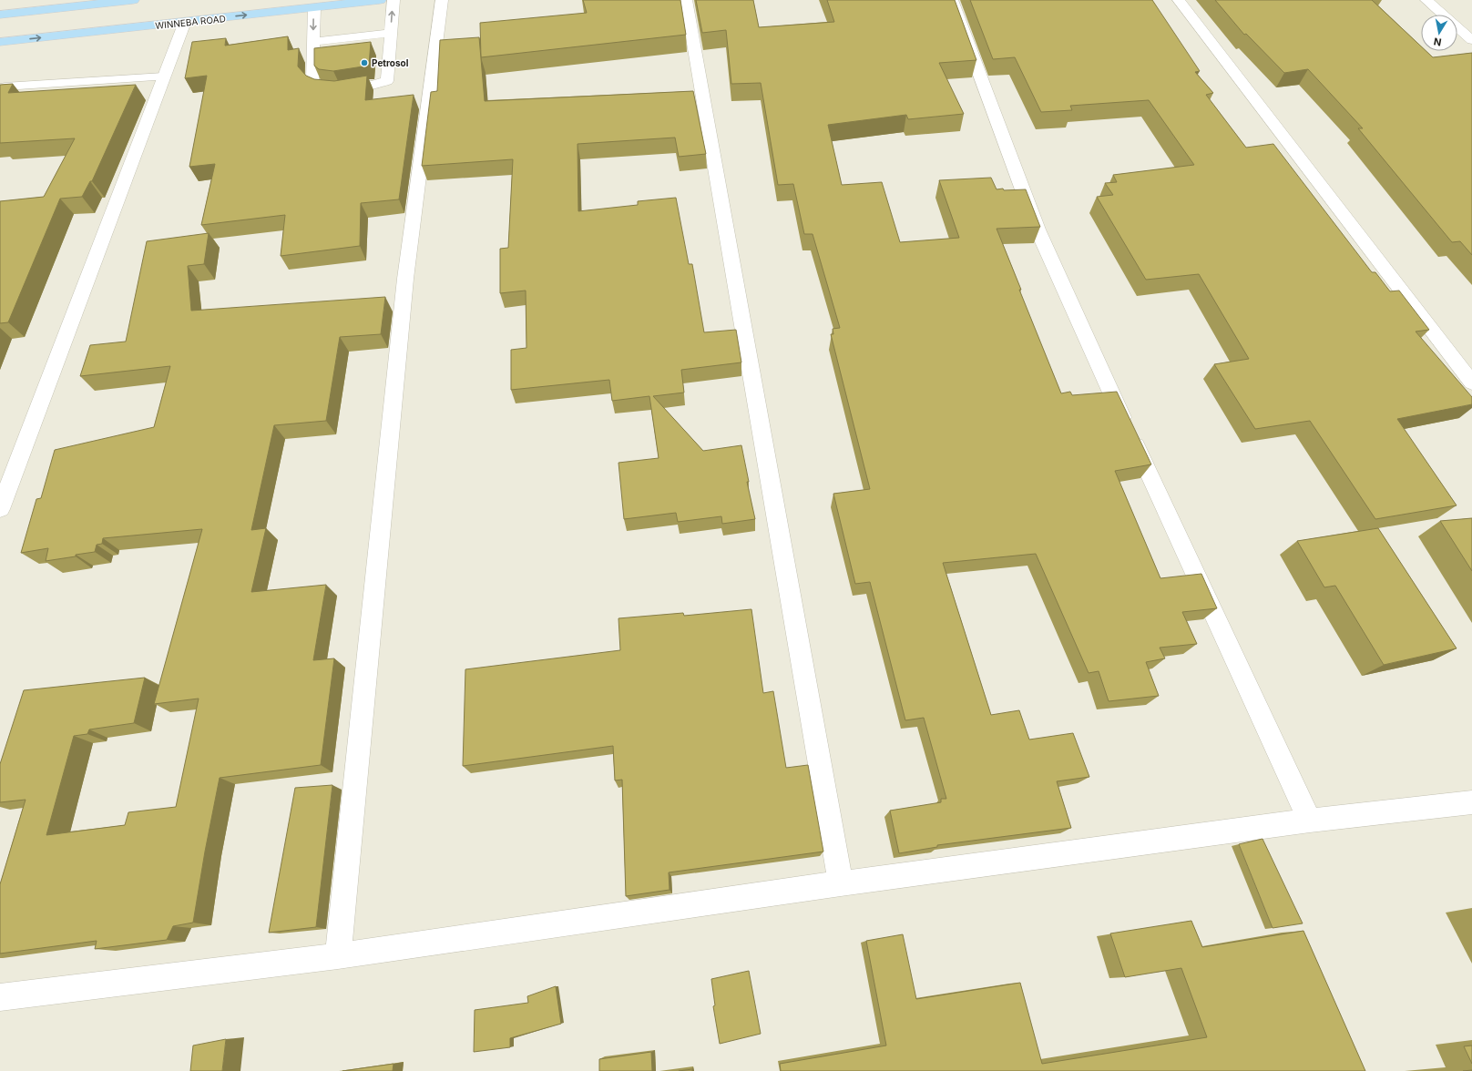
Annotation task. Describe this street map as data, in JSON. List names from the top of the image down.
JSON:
{
  "streets": {
    "highway": ["WINNEBA ROAD"]
  },
  "places": ["Petrosol"],
  "north": "bottom"
}
